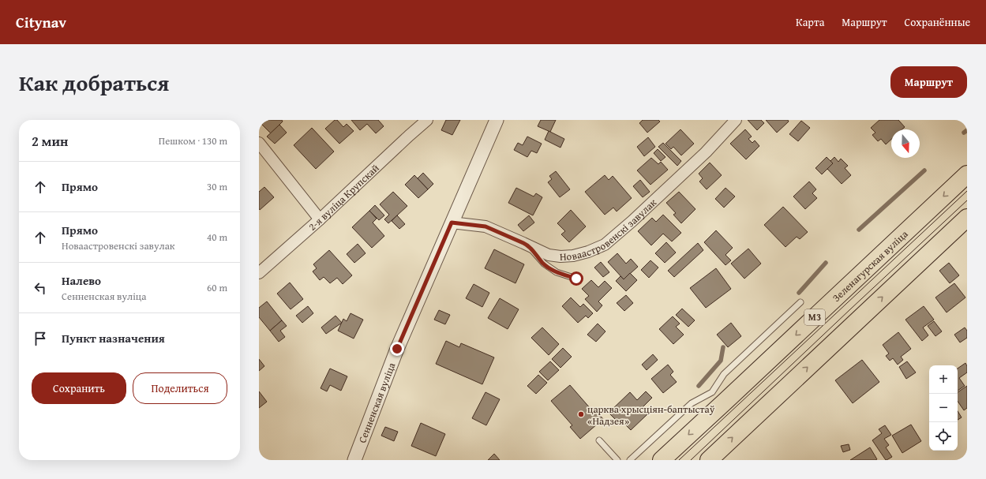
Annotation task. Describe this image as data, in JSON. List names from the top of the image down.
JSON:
{
  "streets": {
    "main road": ["Зеленагурская вуліца", "М3"],
    "street": ["2-я вуліца Крупскай", "Новаастровенскі завулак", "Сенненская вуліца"]
  },
  "crossings": [
    ["Новаастровенскі завулак", "Сенненская вуліца"]
  ],
  "places": ["царква хрысціян-баптыстаў «Надзея»"],
  "north": "bottom",
  "page": {
    "header": "Citynav",
    "nav": ["Карта", "Маршрут", "Сохранённые"],
    "title": "Как добраться",
    "buttons": [
      "Маршрут",
      ["Сохранить", "Поделиться"]
    ],
    "heading": ["2 мин", "Пешком · 130 m"],
    "list": [
      ["Прямо", "30 m"],
      ["Прямо", "Новаастровенскі завулак", "40 m"],
      ["Налево", "Сенненская вуліца", "60 m"],
      "Пункт назначения"
    ],
    "map_buttons": ["+", "−"]
  }
}
